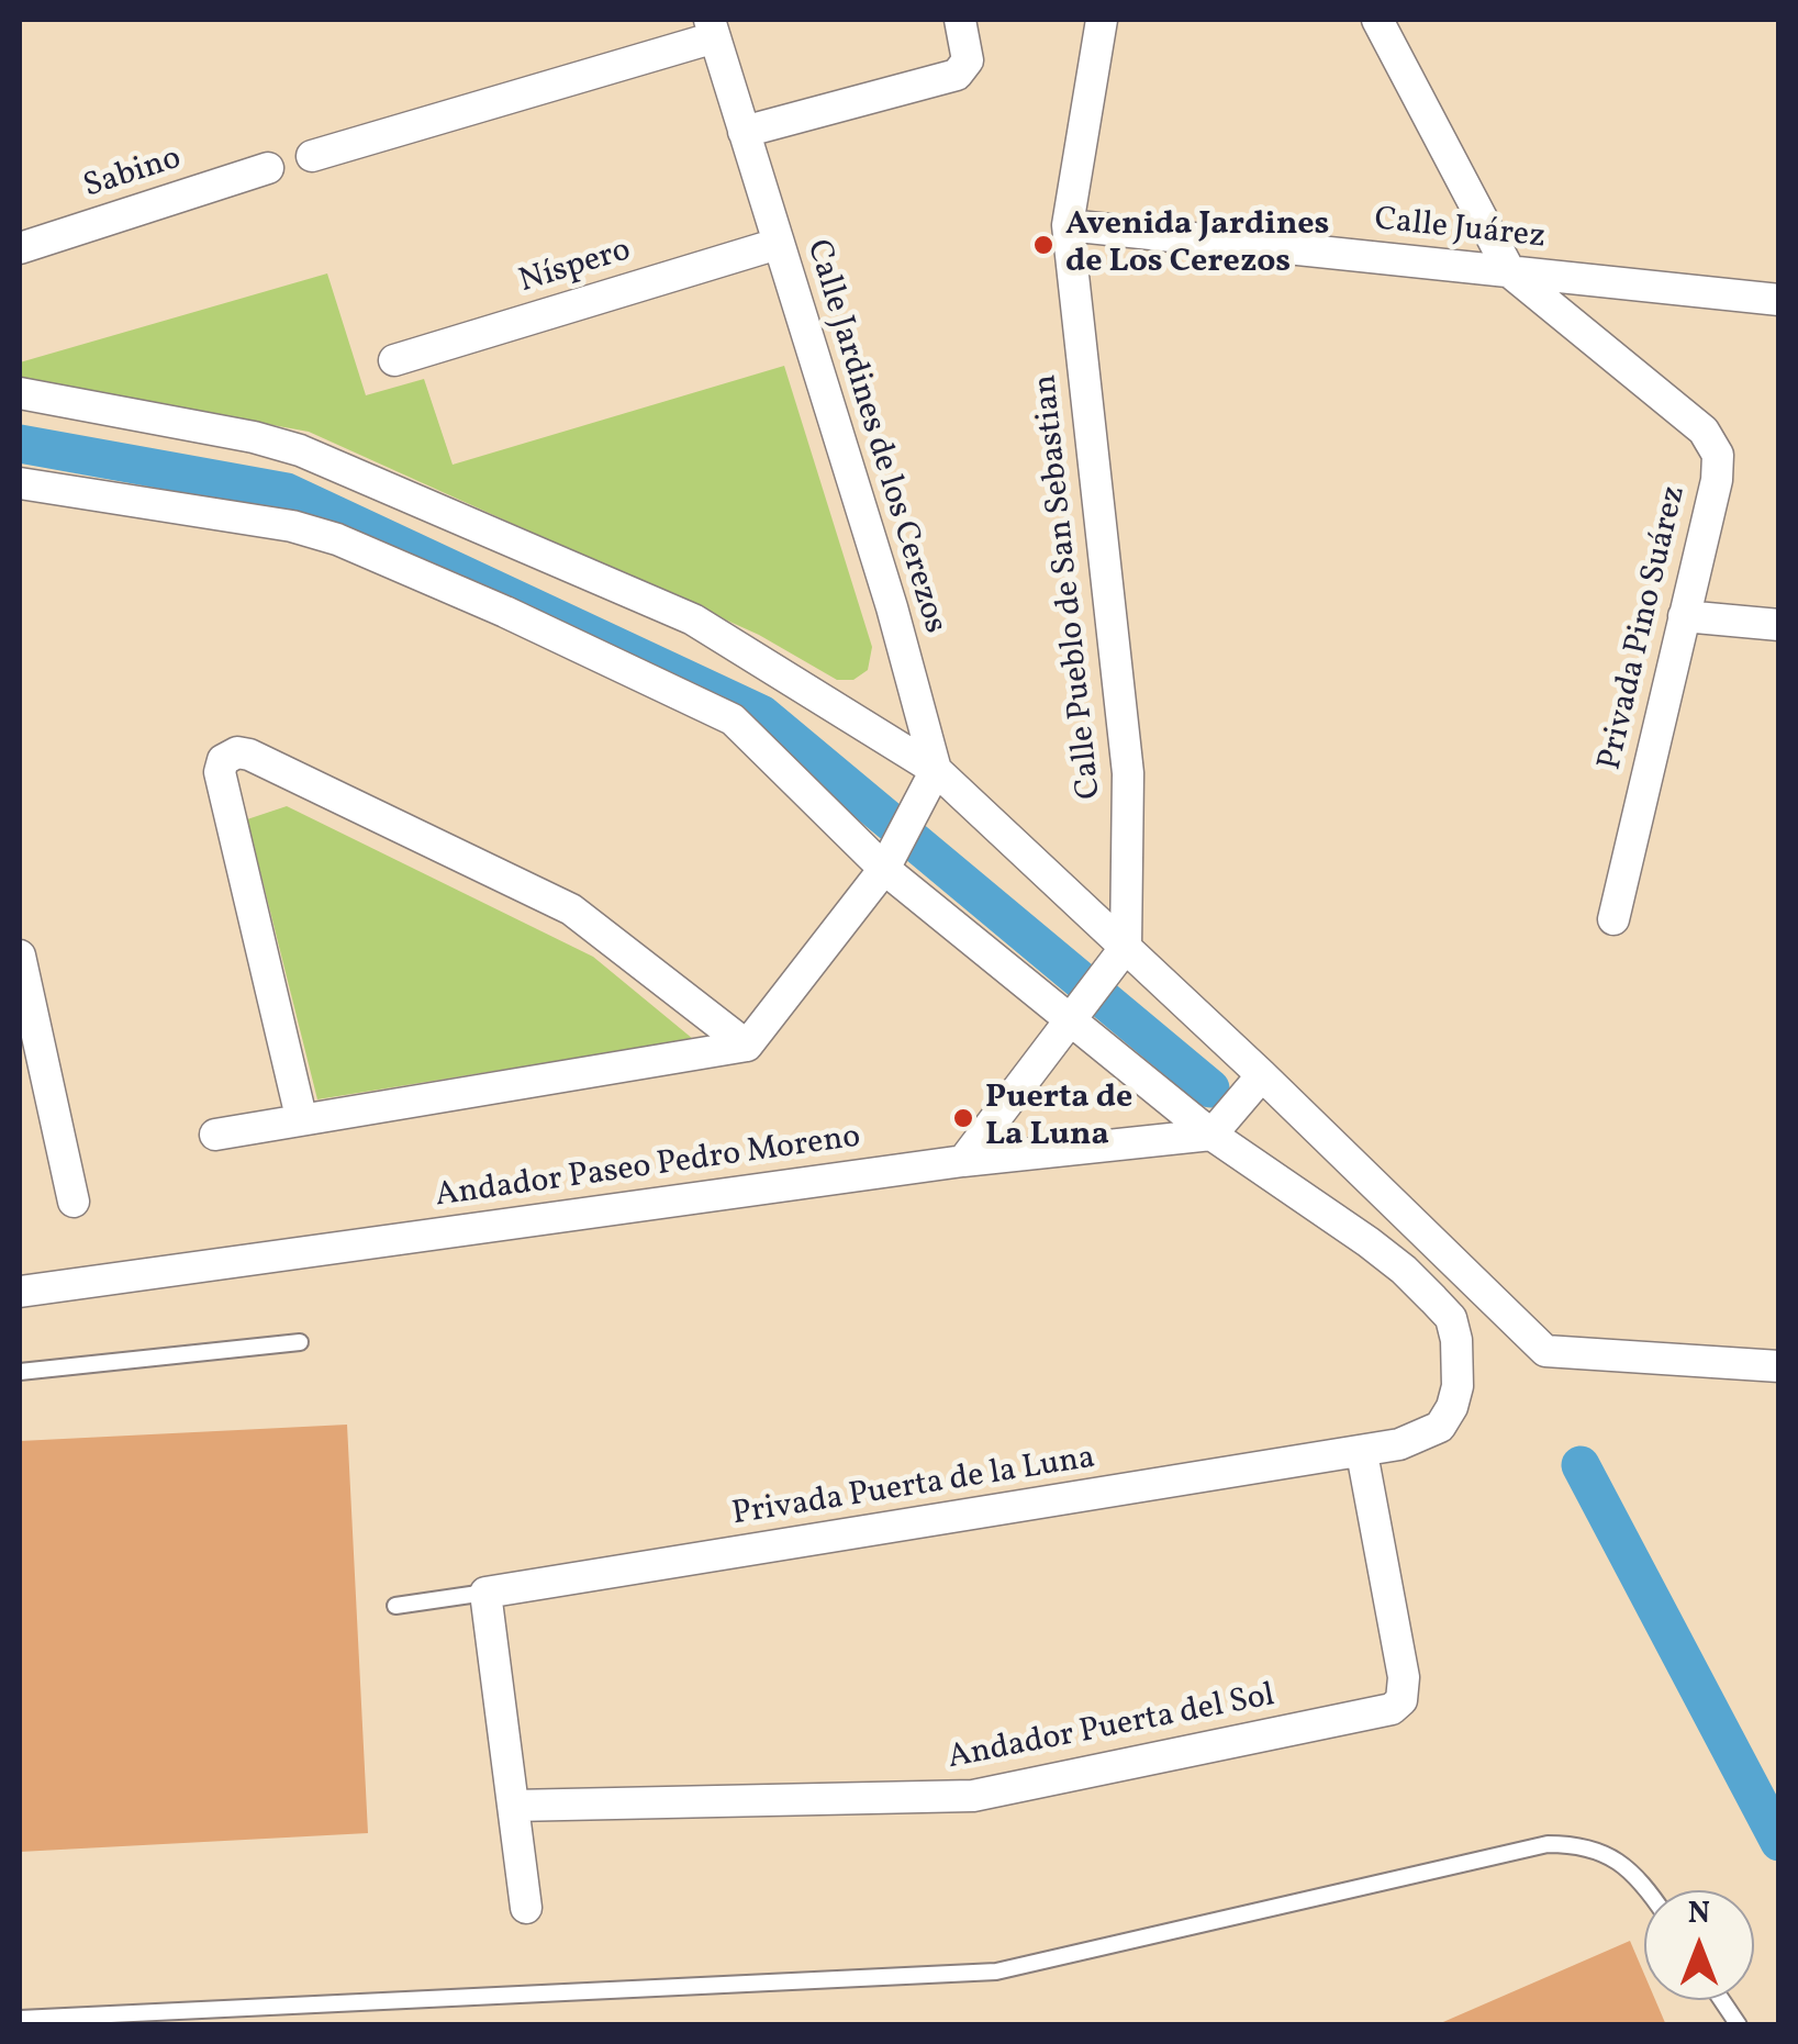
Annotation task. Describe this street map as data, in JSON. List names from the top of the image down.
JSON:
{
  "streets": {
    "street": [
      "Sabino",
      "Calle Juárez",
      "Níspero",
      "Calle Jardines de los Cerezos",
      "Calle Pueblo de San Sebastian",
      "Privada Pino Suárez",
      "Andador Paseo Pedro Moreno",
      "Privada Puerta de la Luna",
      "Andador Puerta del Sol"
    ]
  },
  "crossings": [
    ["Calle Juárez", "Calle Pueblo de San Sebastian"],
    ["Calle Juárez", "Privada Pino Suárez"],
    ["Níspero", "Calle Jardines de los Cerezos"],
    ["Andador Paseo Pedro Moreno", "Privada Puerta de la Luna"],
    ["Privada Puerta de la Luna", "Andador Puerta del Sol"]
  ],
  "places": ["Avenida Jardines de Los Cerezos", "Puerta de La Luna"],
  "north": "top"
}
